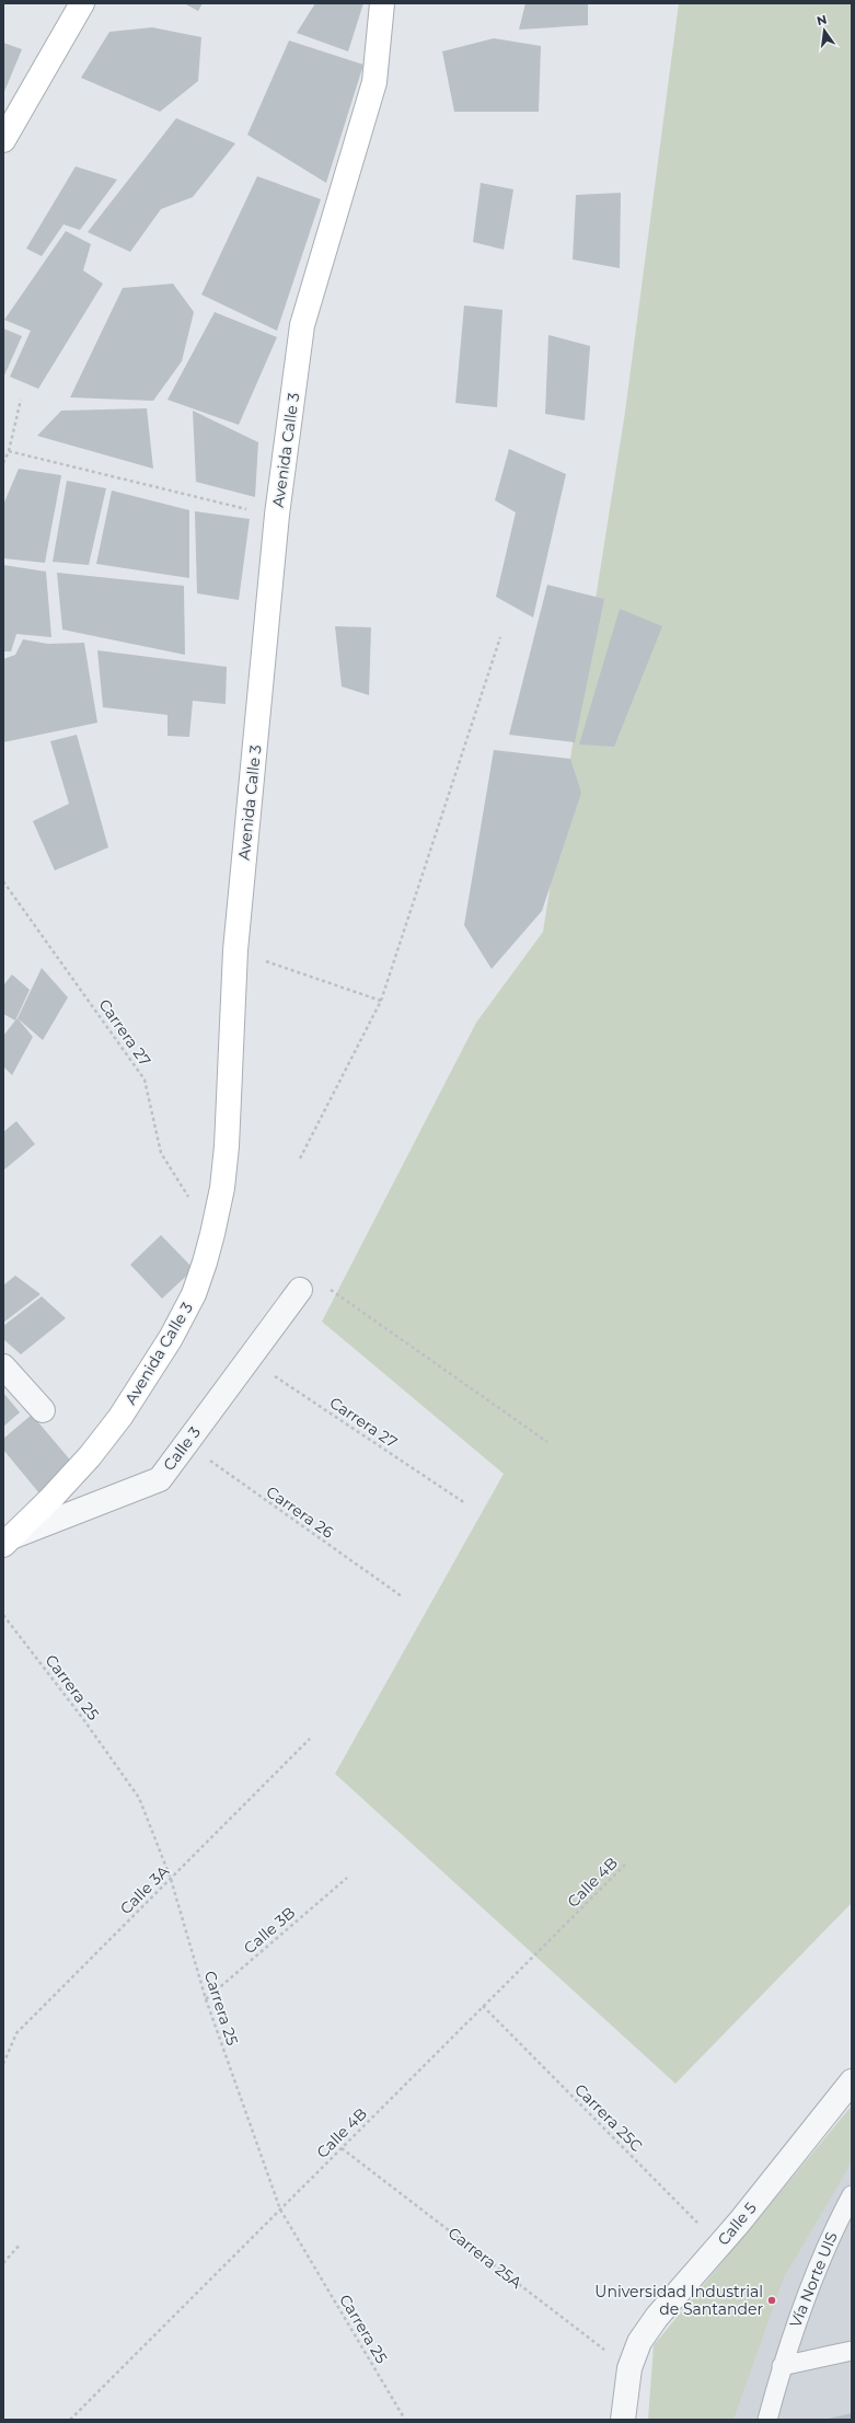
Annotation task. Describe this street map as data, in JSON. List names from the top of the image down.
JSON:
{
  "streets": {
    "street": ["Avenida Calle 3", "Calle 3", "Calle 5"],
    "lane": ["Vía Norte UIS"],
    "path": [
      "Carrera 27",
      "Carrera 26",
      "Carrera 25",
      "Calle 4B",
      "Calle 3A",
      "Calle 3B",
      "Carrera 25C",
      "Carrera 25A"
    ]
  },
  "crossings": [
    ["Avenida Calle 3", "Carrera 27"],
    ["Avenida Calle 3", "Calle 3"],
    ["Carrera 27", "Calle 3"],
    ["Calle 3", "Carrera 26"],
    ["Carrera 25", "Calle 4B"],
    ["Carrera 25", "Calle 3A"],
    ["Carrera 25", "Calle 3B"],
    ["Calle 4B", "Carrera 25C"],
    ["Calle 4B", "Carrera 25A"],
    ["Carrera 25C", "Calle 5"],
    ["Calle 5", "Carrera 25A"]
  ],
  "places": ["Universidad Industrial de Santander"],
  "north": "top"
}
